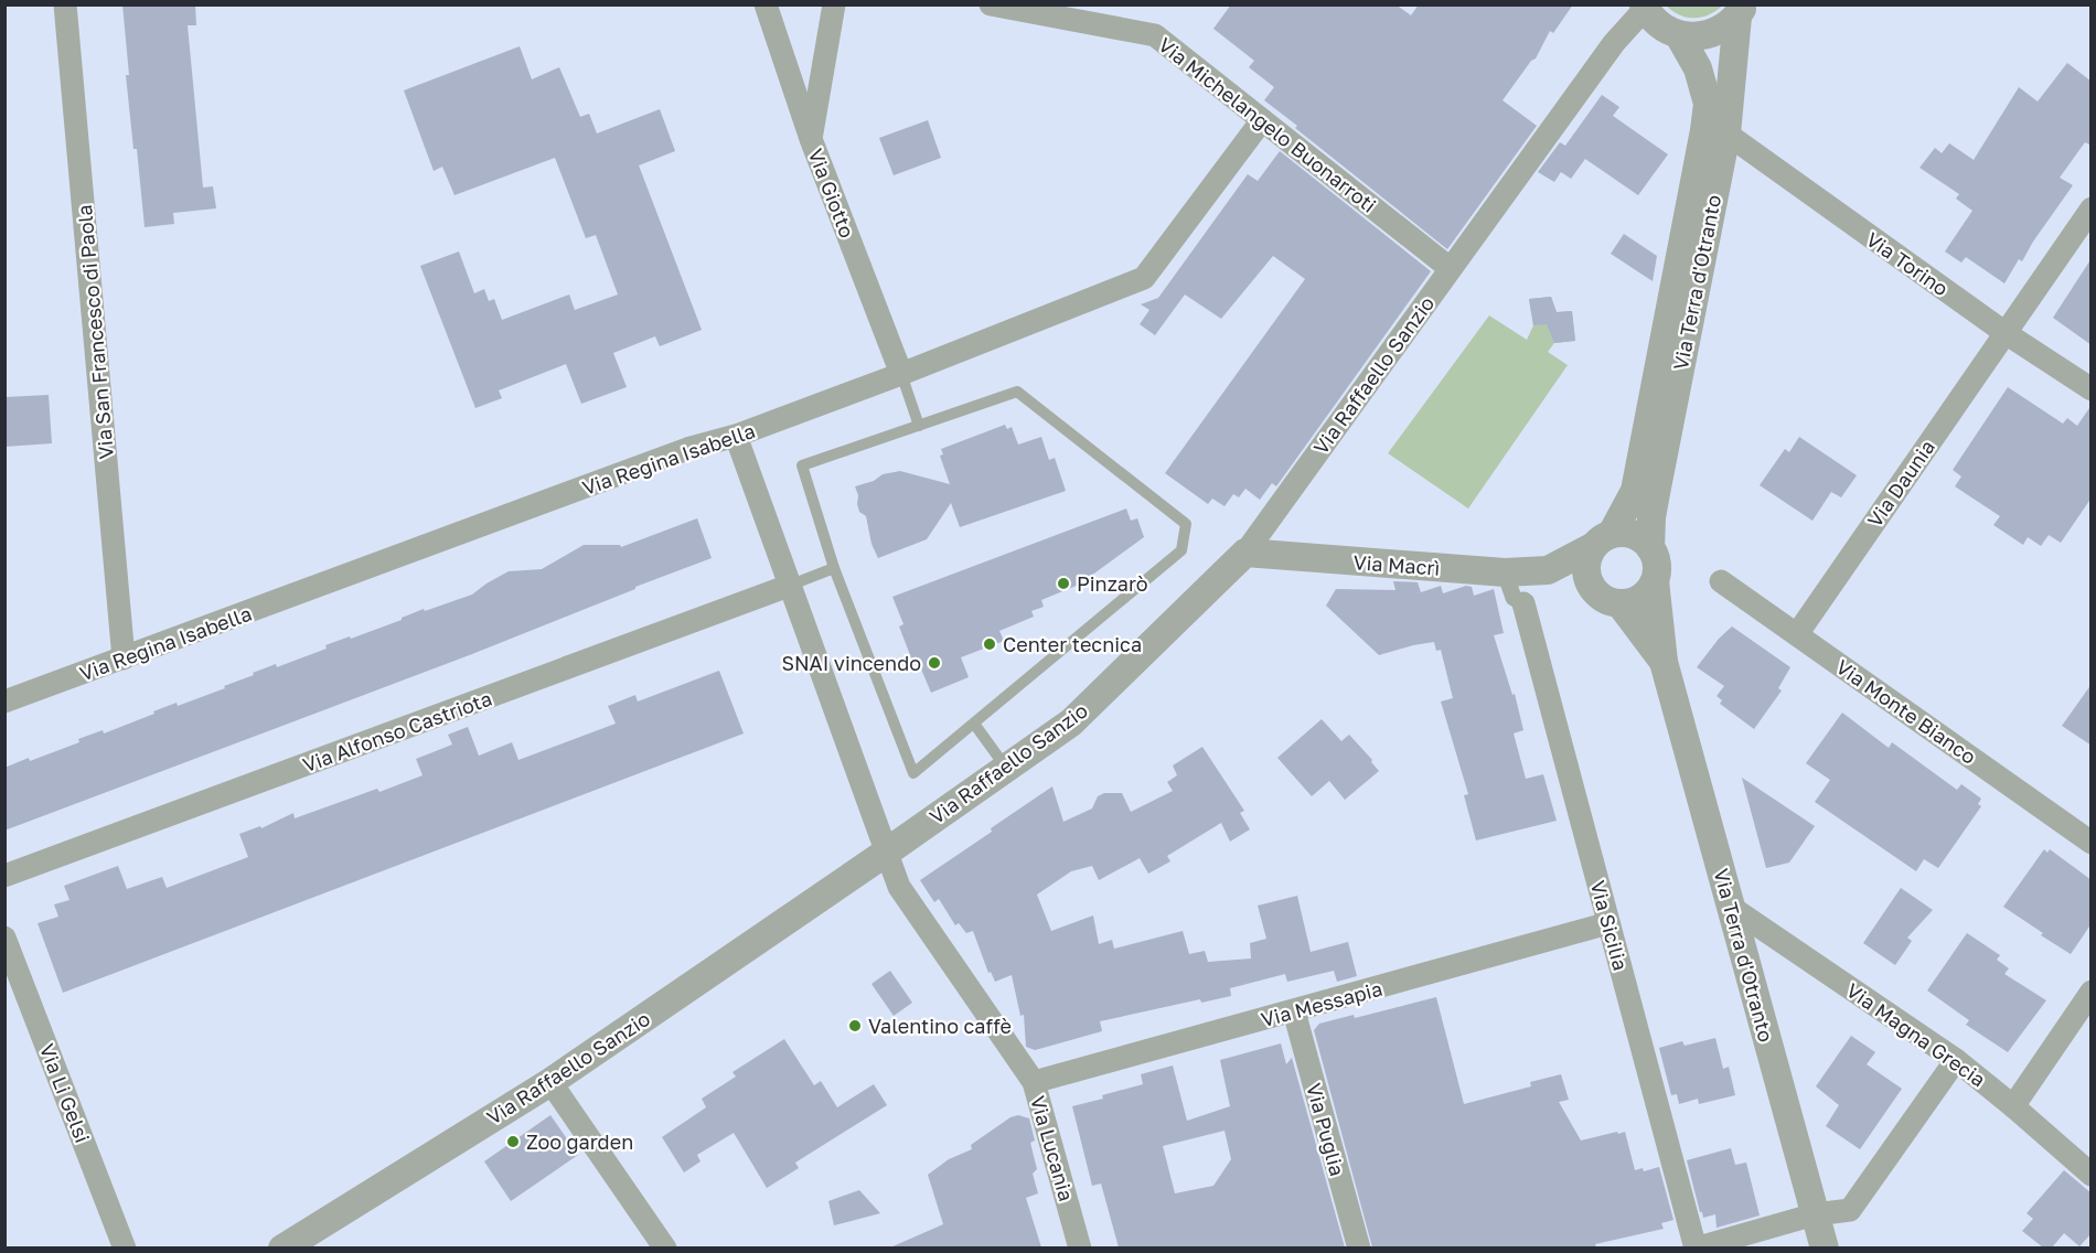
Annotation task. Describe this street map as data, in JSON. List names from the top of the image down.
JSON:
{
  "streets": {
    "street": [
      "Via Michelangelo Buonarroti",
      "Via Giotto",
      "Via Torino",
      "Via Terra d'Otranto",
      "Via San Francesco di Paola",
      "Via Raffaello Sanzio",
      "Via Regina Isabella",
      "Via Daunia",
      "Via Macrì",
      "Via Monte Bianco",
      "Via Alfonso Castriota",
      "Via Sicilia",
      "Via Messapia",
      "Via Magna Grecia",
      "Via Li Gelsi",
      "Via Puglia",
      "Via Lucania"
    ]
  },
  "crossings": [
    ["Via Michelangelo Buonarroti", "Via Raffaello Sanzio"],
    ["Via Michelangelo Buonarroti", "Via Regina Isabella"],
    ["Via Giotto", "Via Regina Isabella"],
    ["Via Torino", "Via Terra d'Otranto"],
    ["Via Torino", "Via Daunia"],
    ["Via Terra d'Otranto", "Via Macrì"],
    ["Via Terra d'Otranto", "Via Magna Grecia"],
    ["Via San Francesco di Paola", "Via Regina Isabella"],
    ["Via Raffaello Sanzio", "Via Macrì"],
    ["Via Raffaello Sanzio", "Via Lucania"],
    ["Via Regina Isabella", "Via Lucania"],
    ["Via Daunia", "Via Monte Bianco"],
    ["Via Alfonso Castriota", "Via Lucania"],
    ["Via Sicilia", "Via Messapia"],
    ["Via Messapia", "Via Puglia"],
    ["Via Messapia", "Via Lucania"]
  ],
  "places": [
    "Pinzarò",
    "Center tecnica",
    "SNAI vincendo",
    "Valentino caffè",
    "Zoo garden"
  ]
}
